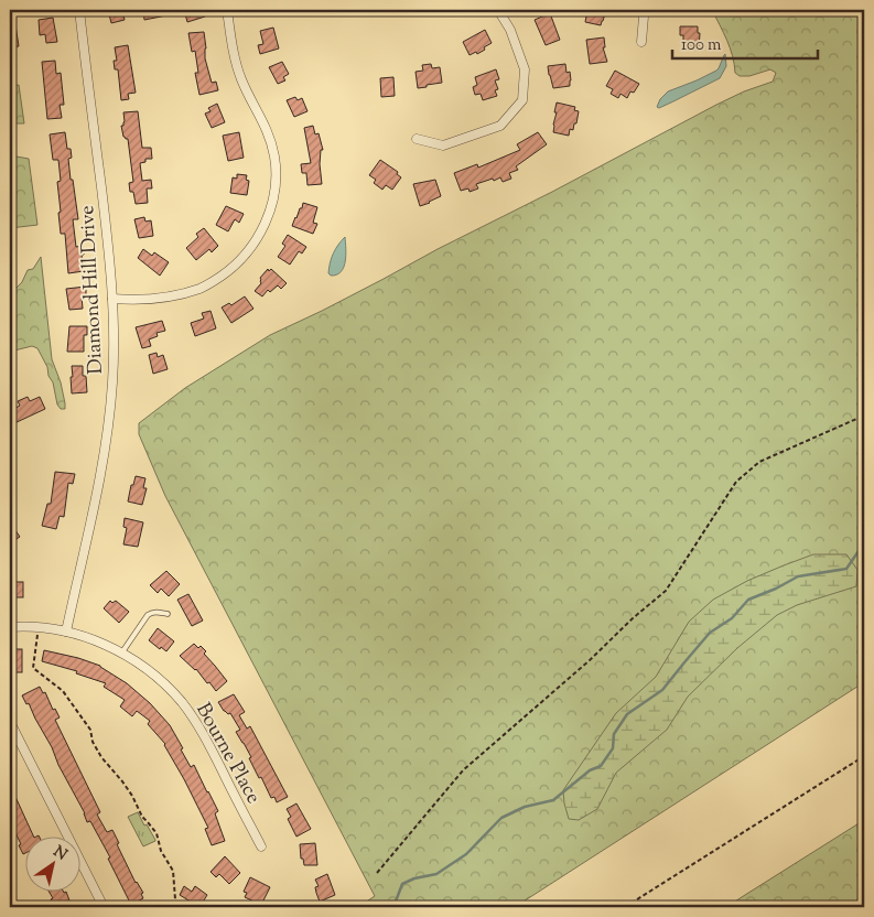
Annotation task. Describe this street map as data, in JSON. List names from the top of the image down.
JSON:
{
  "streets": {
    "street": ["Diamond Hill Drive", "Bourne Place"]
  },
  "crossings": [
    ["Diamond Hill Drive", "Bourne Place"]
  ],
  "scale_bar": "100 m",
  "north": "top right"
}
